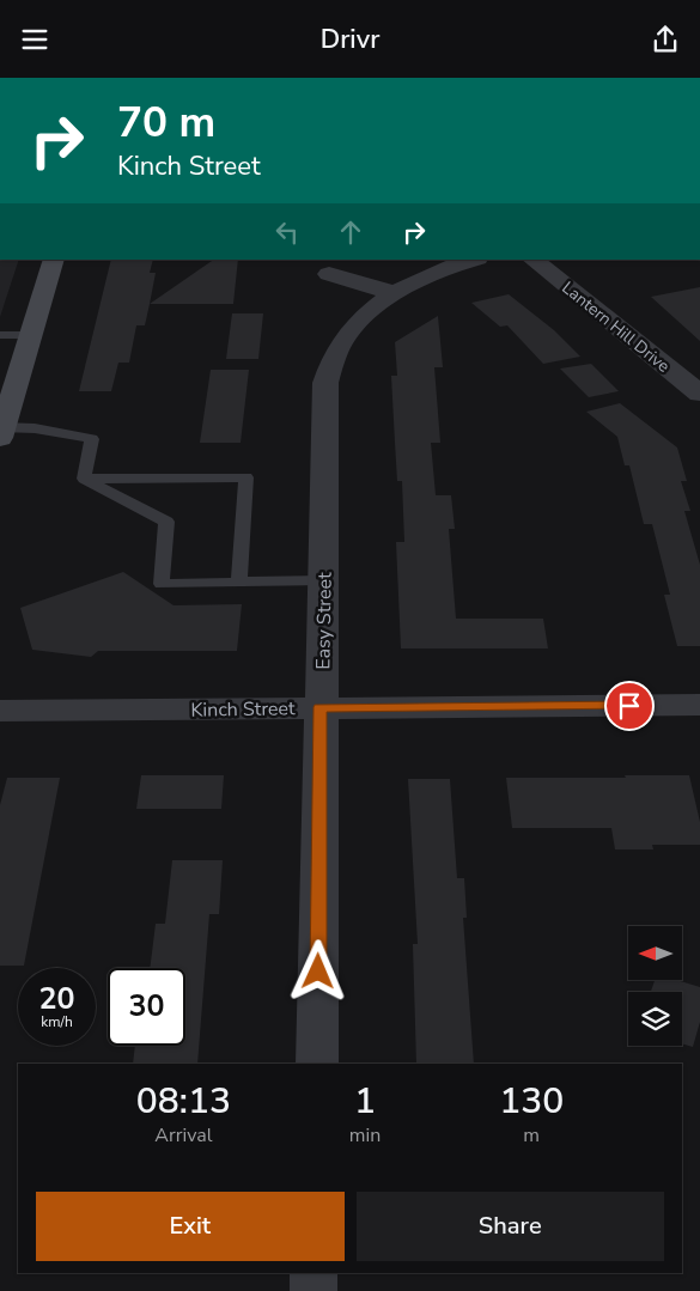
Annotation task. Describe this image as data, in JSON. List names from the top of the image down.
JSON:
{
  "streets": {
    "street": ["Lantern Hill Drive", "Easy Street", "Kinch Street"]
  },
  "crossings": [
    ["Easy Street", "Kinch Street"]
  ],
  "north": "left",
  "page": {
    "header": "Drivr",
    "turn": ["70 m", "Kinch Street"],
    "speed": "20 km/h",
    "limit": "30",
    "eta": [
      "08:13",
      "Arrival",
      "1",
      "min",
      "130",
      "m"
    ],
    "buttons": ["Exit", "Share"]
  }
}
